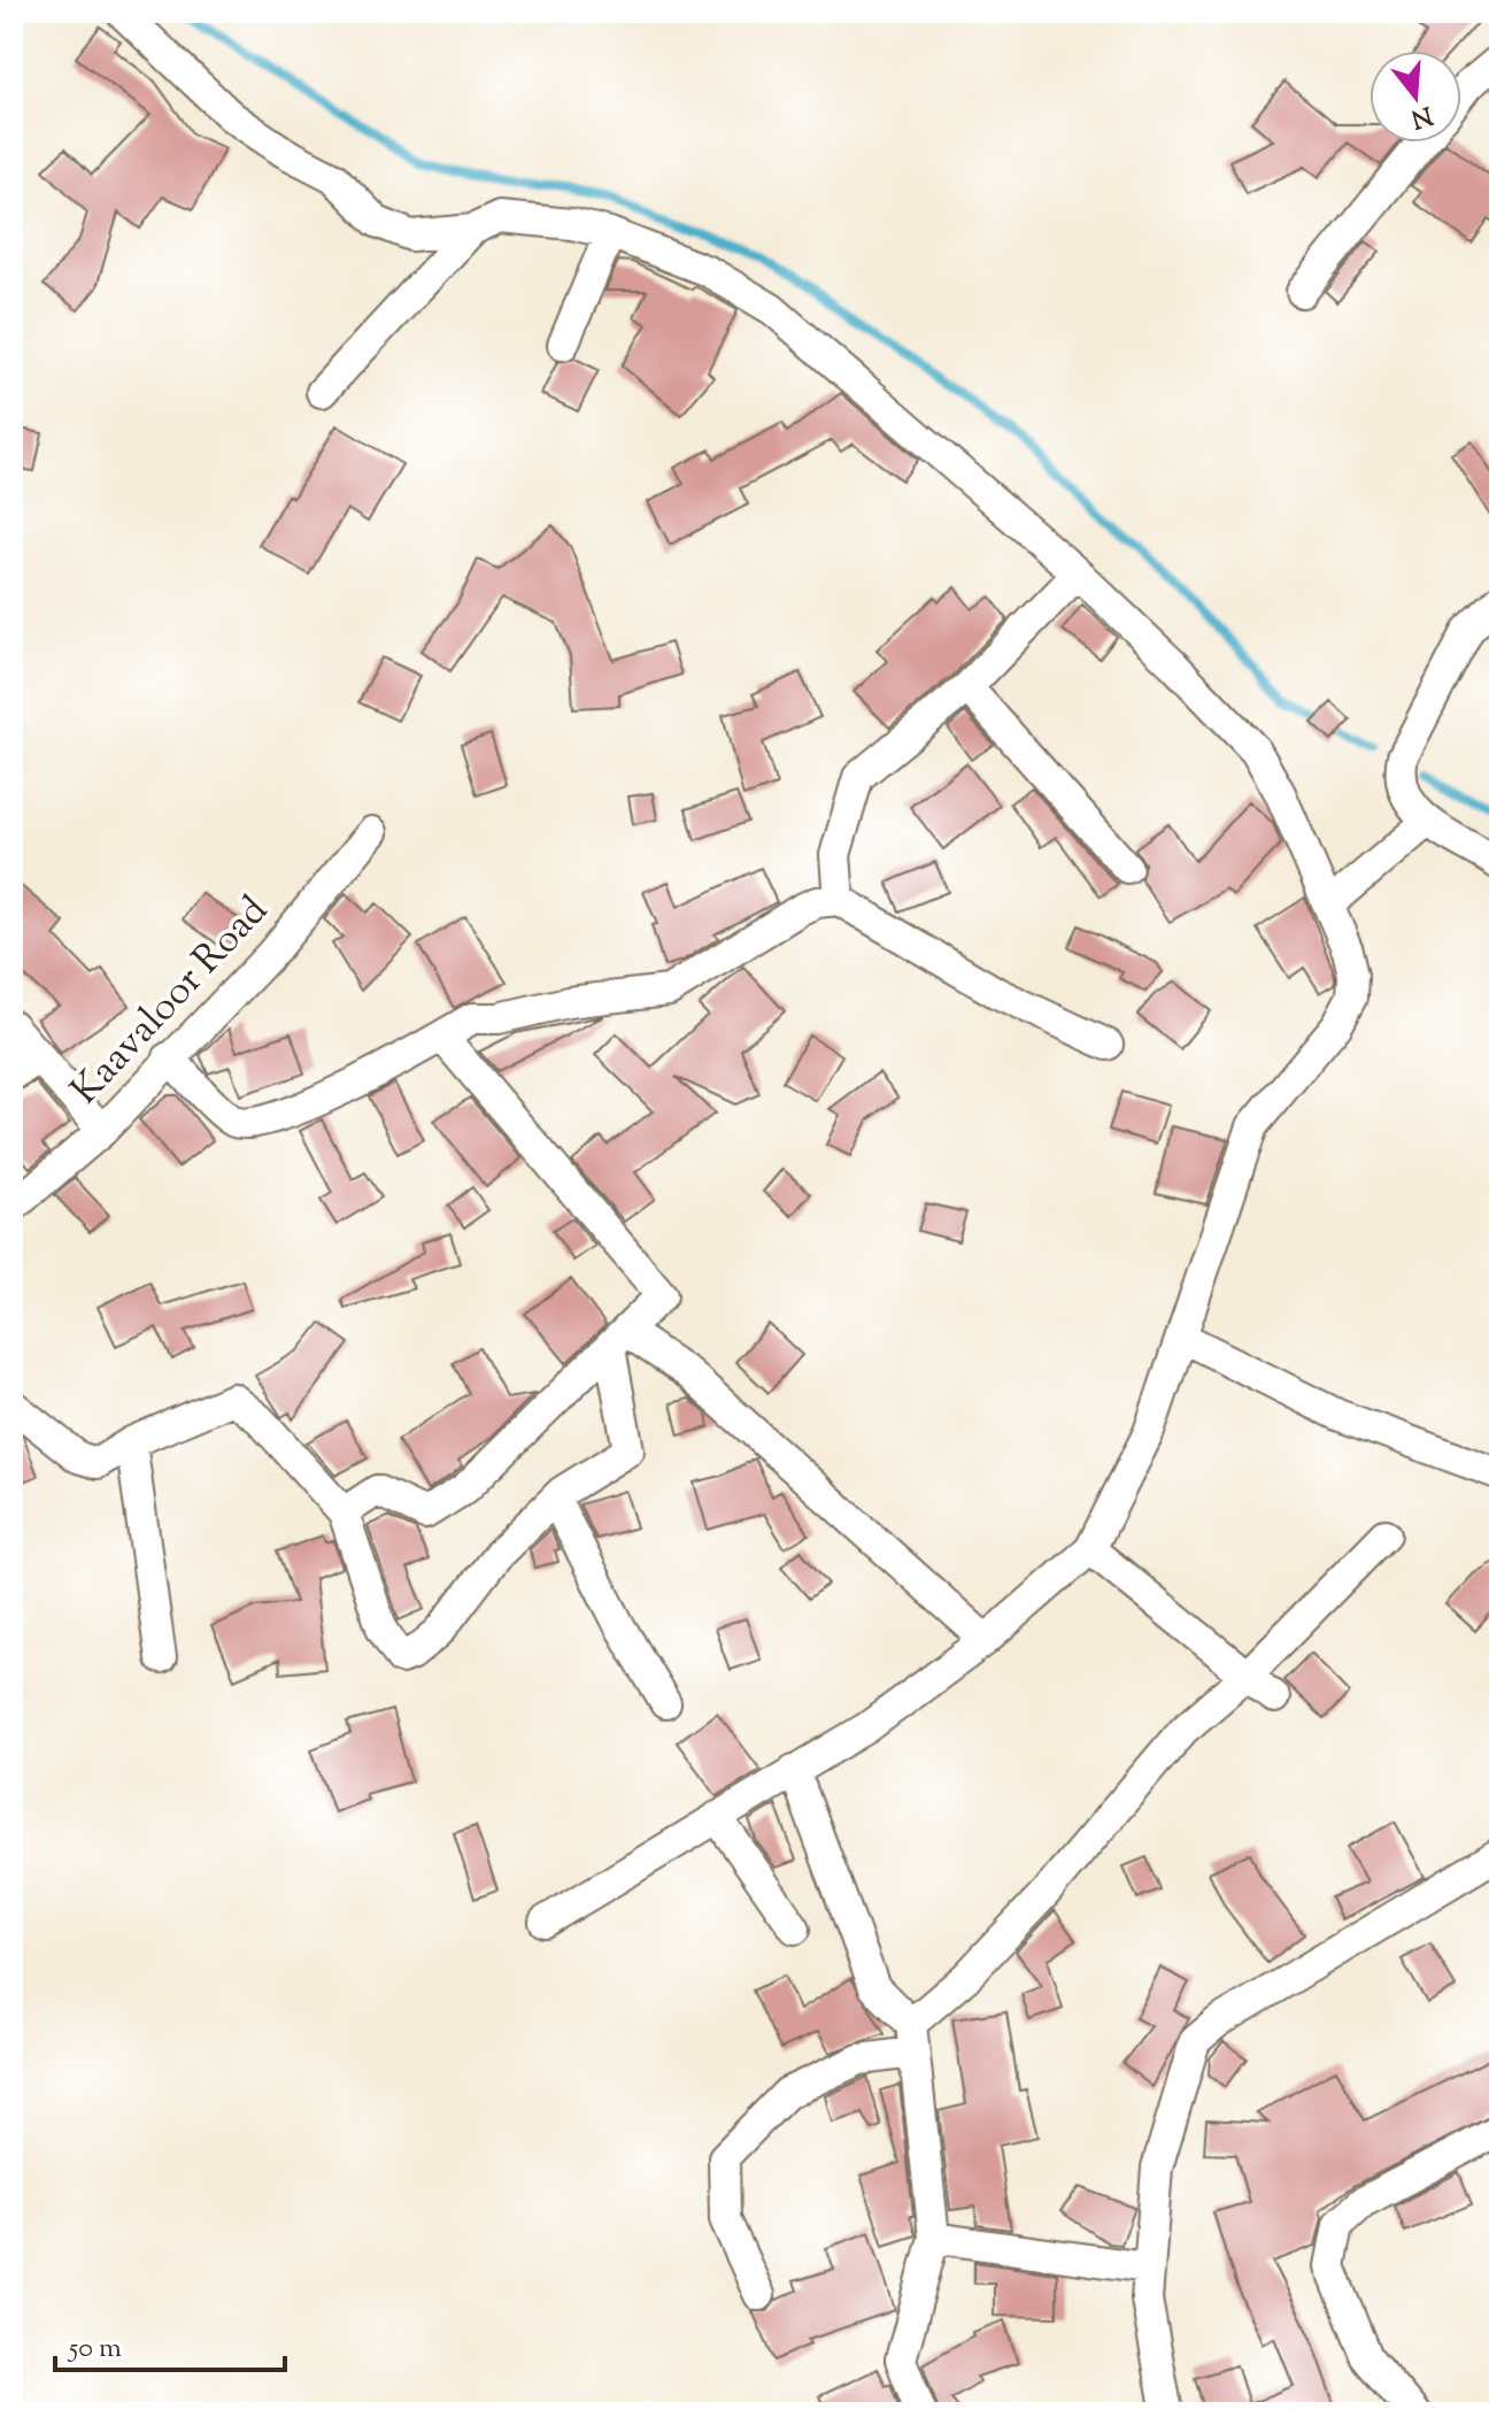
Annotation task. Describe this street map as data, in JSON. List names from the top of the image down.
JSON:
{
  "streets": {
    "street": ["Kaavaloor Road"]
  },
  "scale_bar": "50 m",
  "north": "bottom"
}
